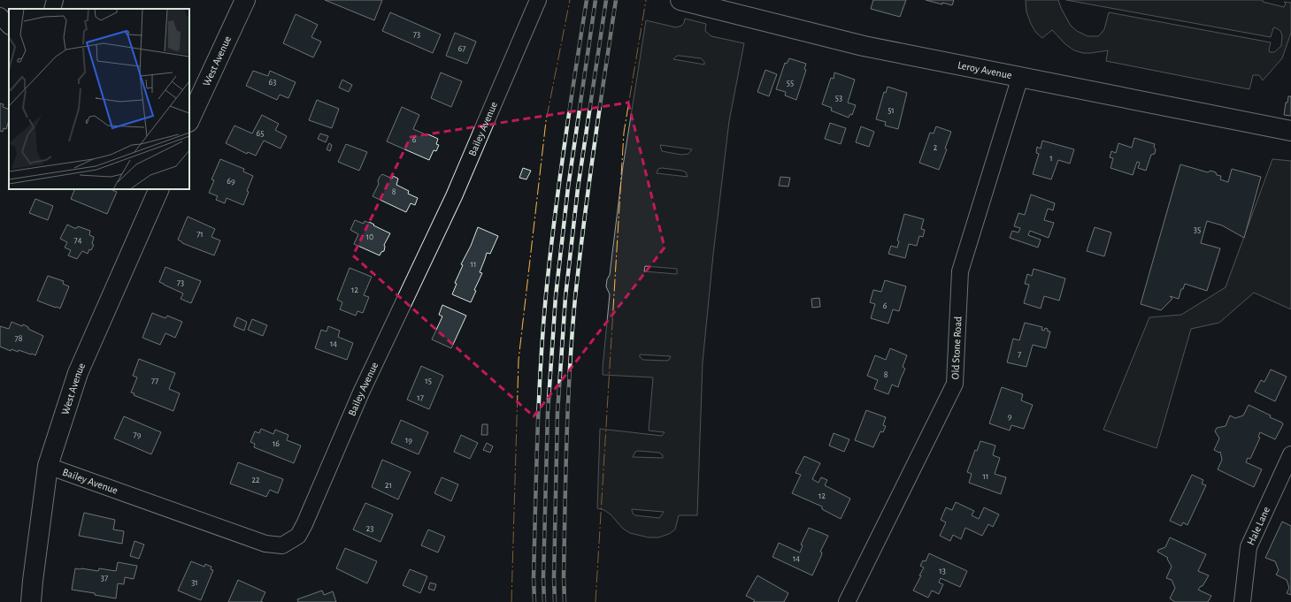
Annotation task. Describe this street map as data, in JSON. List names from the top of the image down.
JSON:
{
  "streets": {
    "street": [
      "West Avenue",
      "Leroy Avenue",
      "Bailey Avenue",
      "Old Stone Road",
      "Hale Lane"
    ]
  },
  "crossings": [
    ["West Avenue", "Bailey Avenue"],
    ["Leroy Avenue", "Old Stone Road"]
  ],
  "house_numbers": [
    "73",
    "67",
    "63",
    "55",
    "53",
    "51",
    "65",
    "6",
    "2",
    "1",
    "69",
    "8",
    "35",
    "71",
    "10",
    "74",
    "11",
    "73",
    "12",
    "6",
    "78",
    "14",
    "7",
    "8",
    "77",
    "15",
    "17",
    "9",
    "79",
    "19",
    "16",
    "11",
    "22",
    "21",
    "12",
    "23",
    "14",
    "13",
    "37",
    "31"
  ]
}
